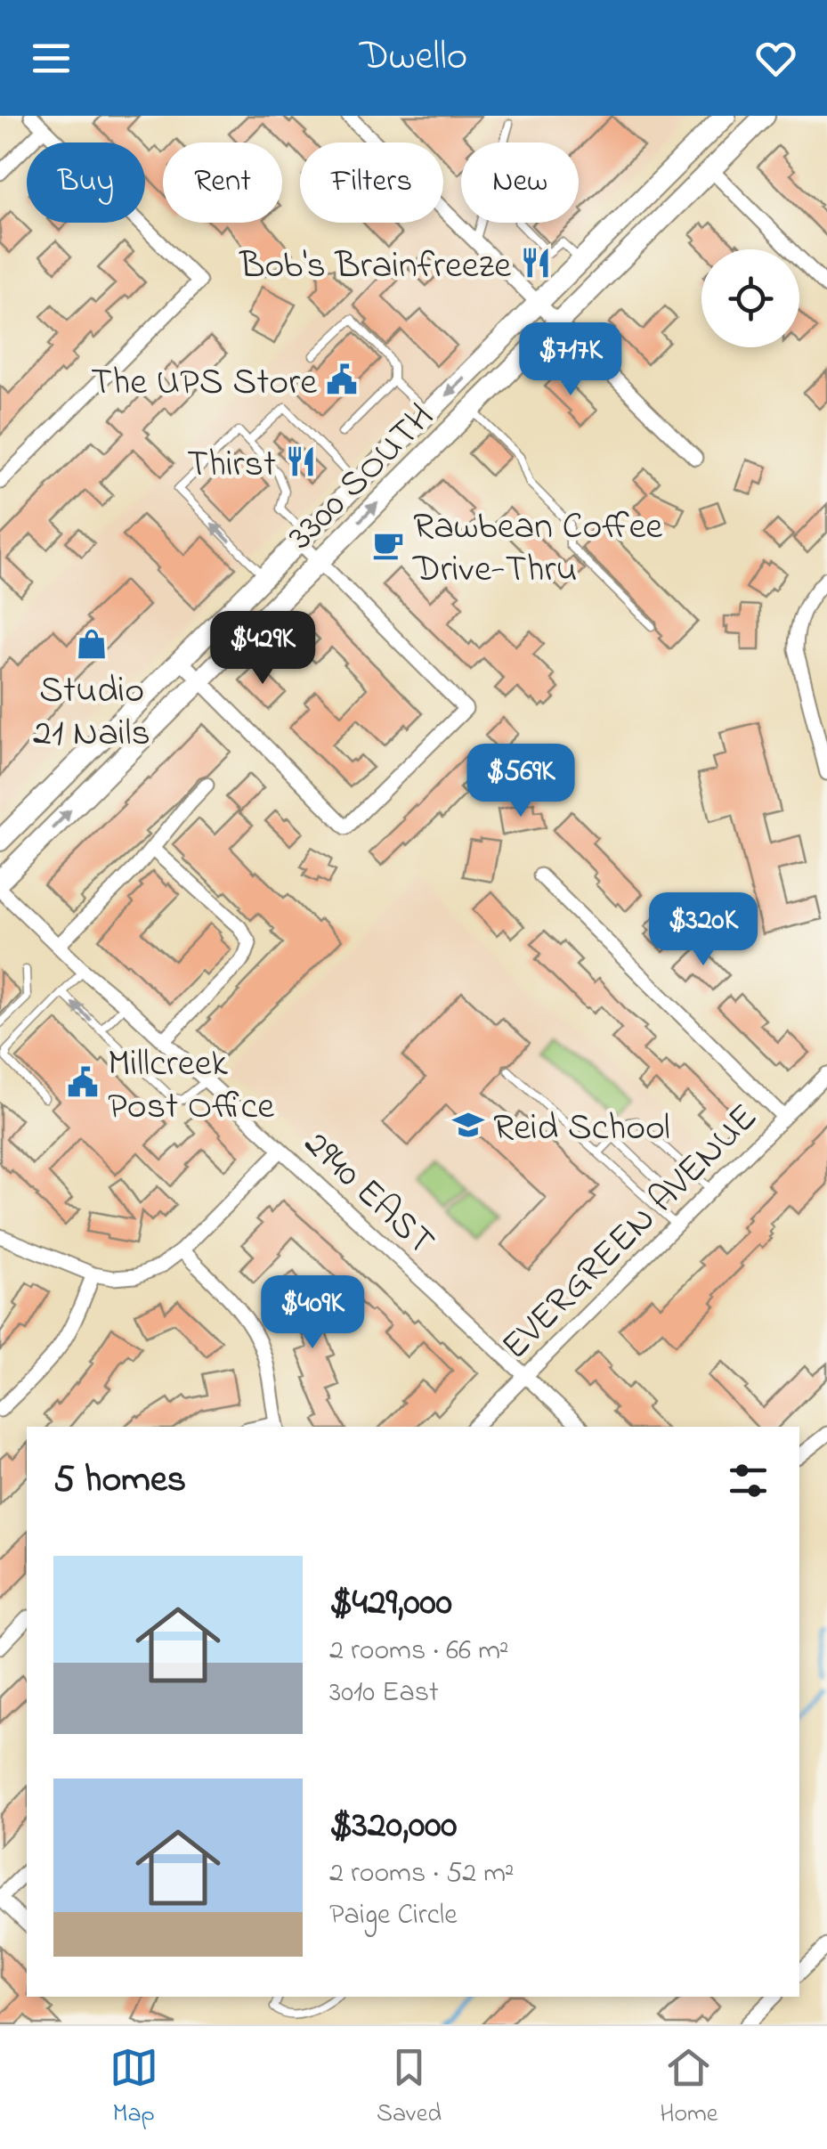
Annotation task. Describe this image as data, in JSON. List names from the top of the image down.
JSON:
{
  "streets": {
    "main road": ["3300 SOUTH"],
    "street": ["2940 EAST", "EVERGREEN AVENUE"]
  },
  "crossings": [
    ["2940 EAST", "EVERGREEN AVENUE"]
  ],
  "places": {
    "restaurant": ["Bob's Brainfreeze", "Thirst"],
    "public building": ["The UPS Store", "Millcreek Post Office"],
    "cafe": ["Rawbean Coffee Drive-Thru"],
    "shop": ["Studio 21 Nails"],
    "school or university": ["Reid School"]
  },
  "page": {
    "header": "Dwello",
    "chip": [
      "Buy",
      "Rent",
      "Filters",
      "New"
    ],
    "price": [
      "$717K",
      "$429K",
      "$569K",
      "$320K",
      "$409K"
    ],
    "heading": "5 homes",
    "list": [
      {
        "name": "$429,000",
        "note": "2 rooms · 66 m² · 3010 East"
      },
      {
        "name": "$320,000",
        "note": "2 rooms · 52 m² · Paige Circle"
      }
    ],
    "tabs": ["Map", "Saved", "Home"]
  }
}
